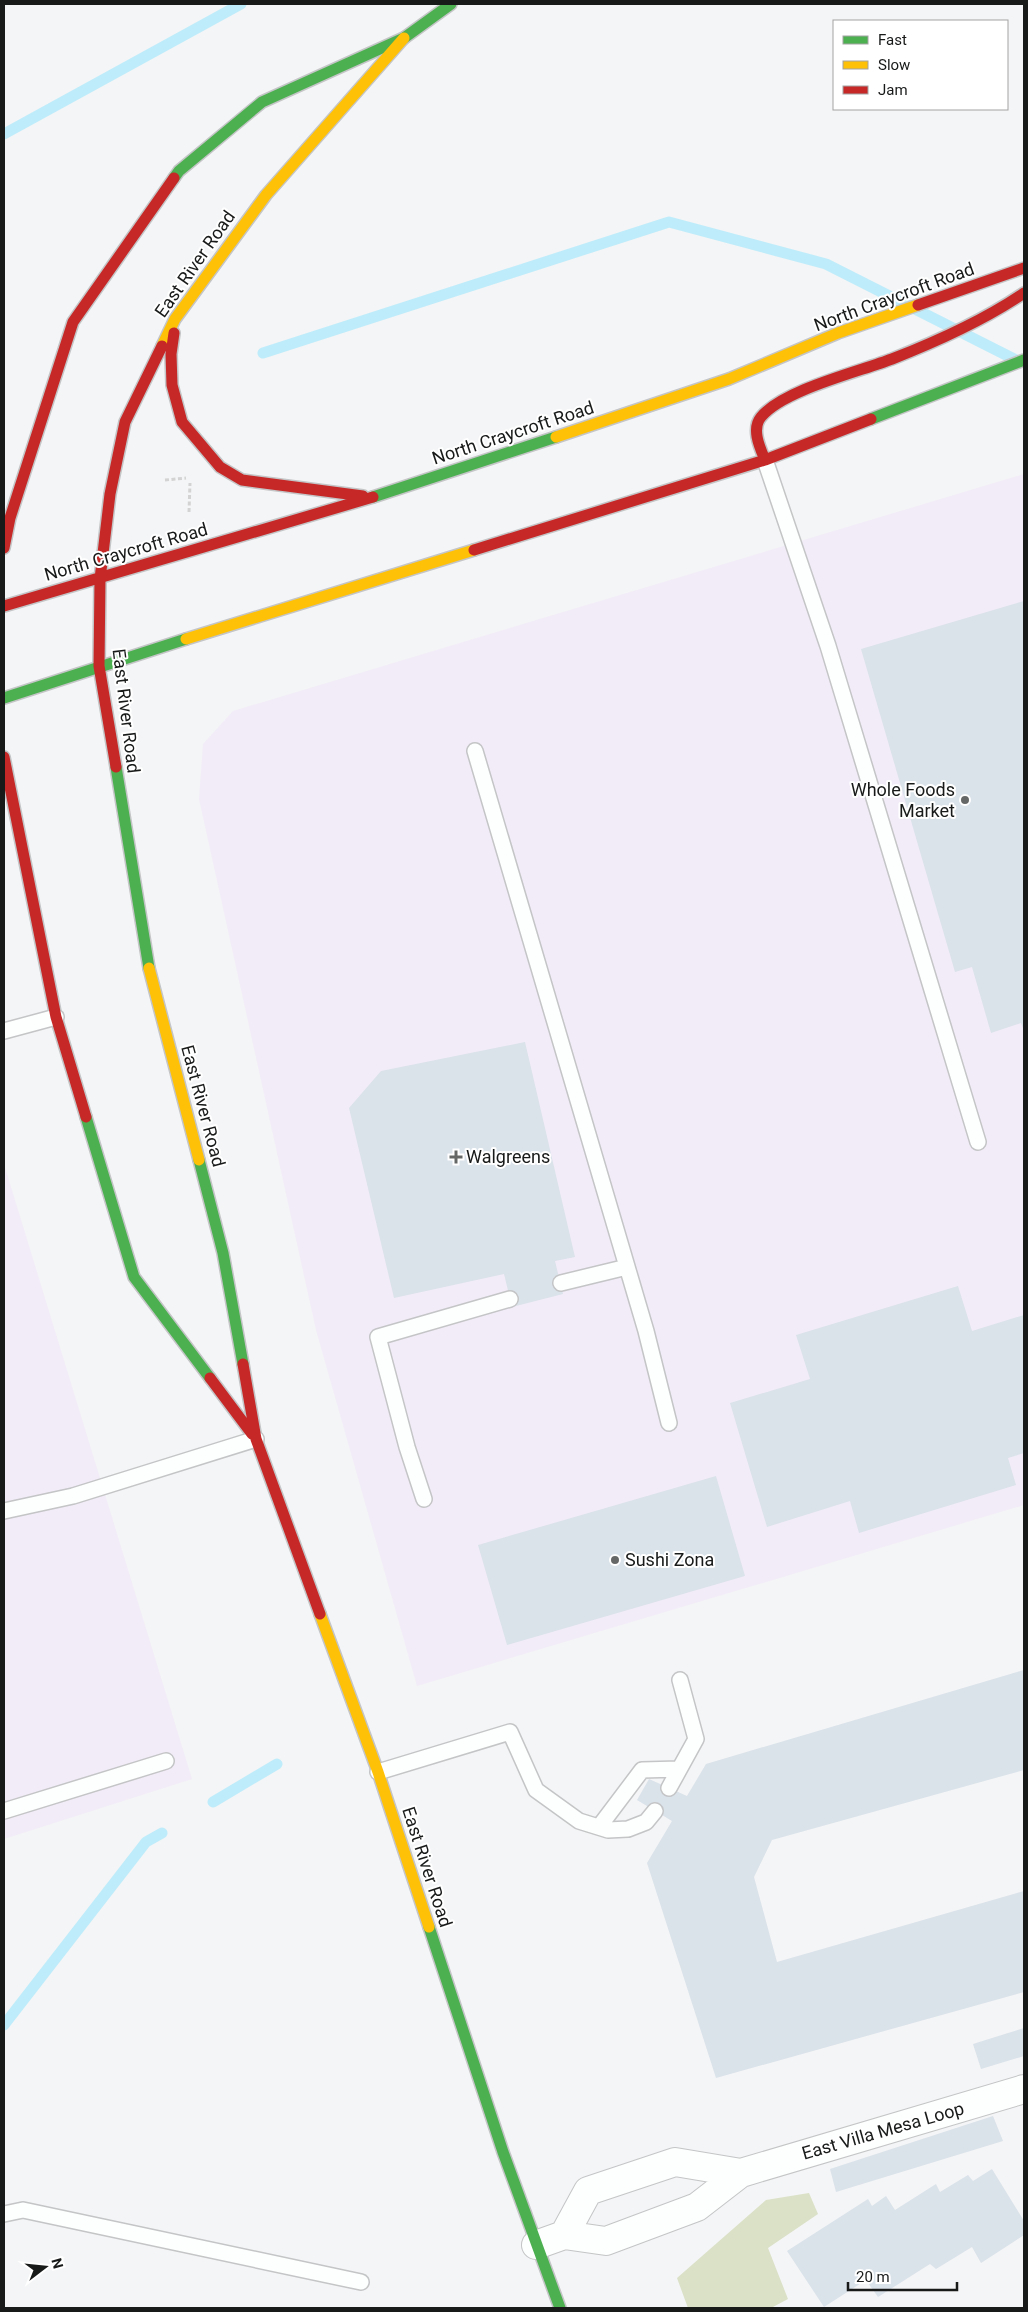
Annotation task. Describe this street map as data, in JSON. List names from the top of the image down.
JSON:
{
  "streets": {
    "street": ["East River Road", "North Craycroft Road", "East Villa Mesa Loop"]
  },
  "crossings": [
    ["East River Road", "North Craycroft Road"]
  ],
  "places": {
    "other": ["Whole Foods Market", "Sushi Zona"],
    "health": ["Walgreens"]
  },
  "legend": ["Fast", "Slow", "Jam"],
  "scale_bar": "20 m",
  "north": "right"
}
